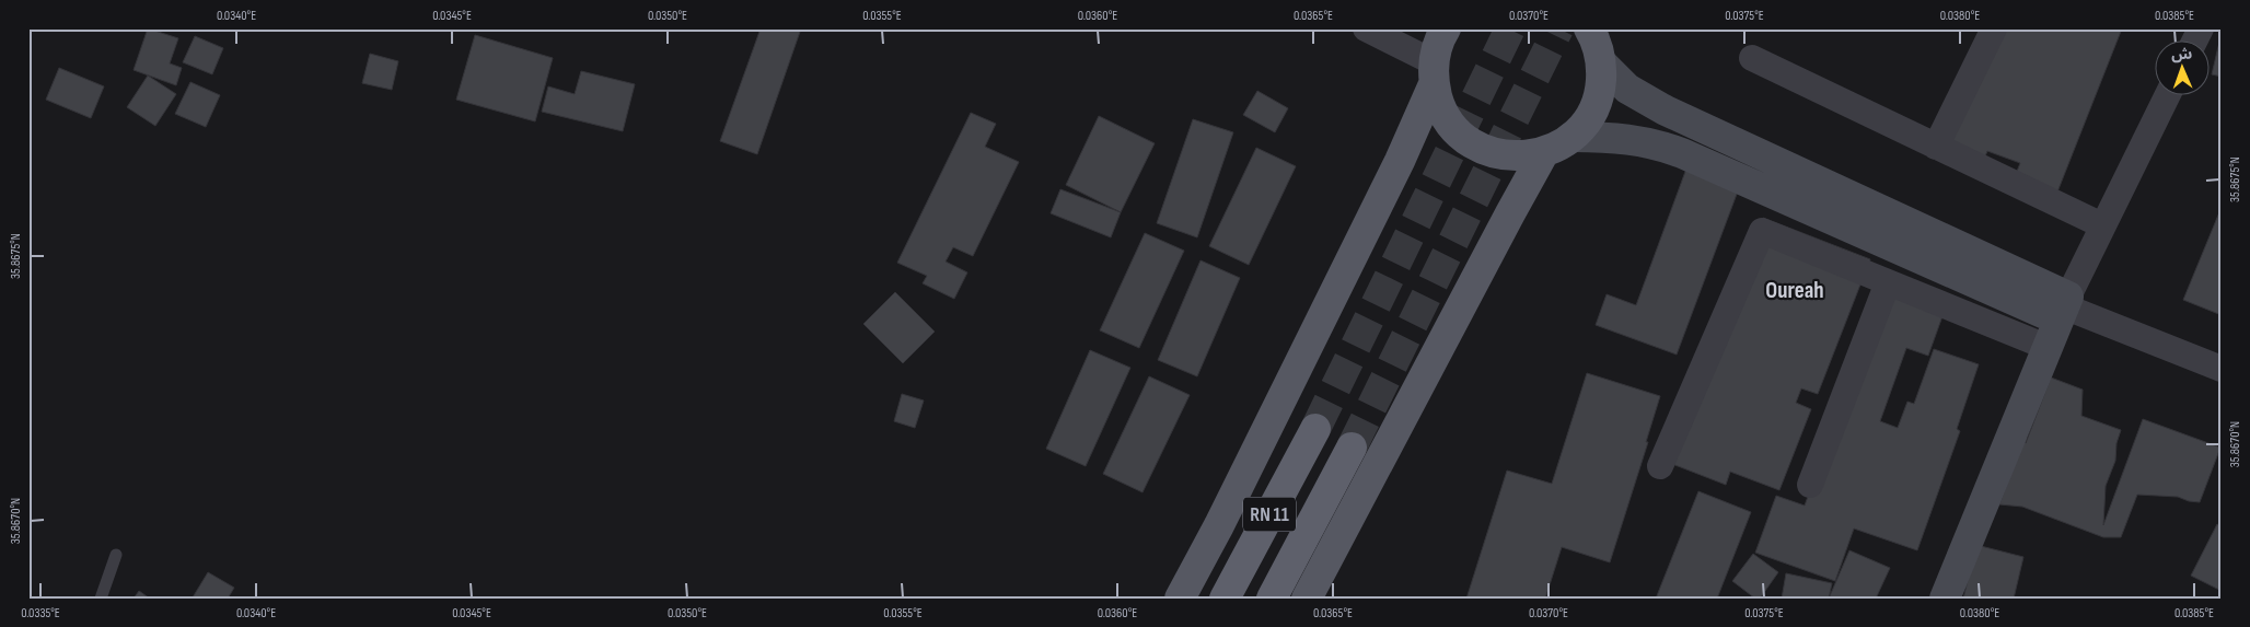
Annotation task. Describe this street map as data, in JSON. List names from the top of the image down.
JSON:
{
  "streets": {
    "highway": ["RN 11"]
  },
  "districts": ["Oureah"],
  "north": "top",
  "coordinates": [
    "0.0340°E",
    "0.0345°E",
    "0.0350°E",
    "0.0355°E",
    "0.0360°E",
    "0.0365°E",
    "0.0370°E",
    "0.0375°E",
    "0.0380°E",
    "0.0385°E",
    "35.8675°N",
    "35.8670°N",
    "0.0335°E"
  ]
}
